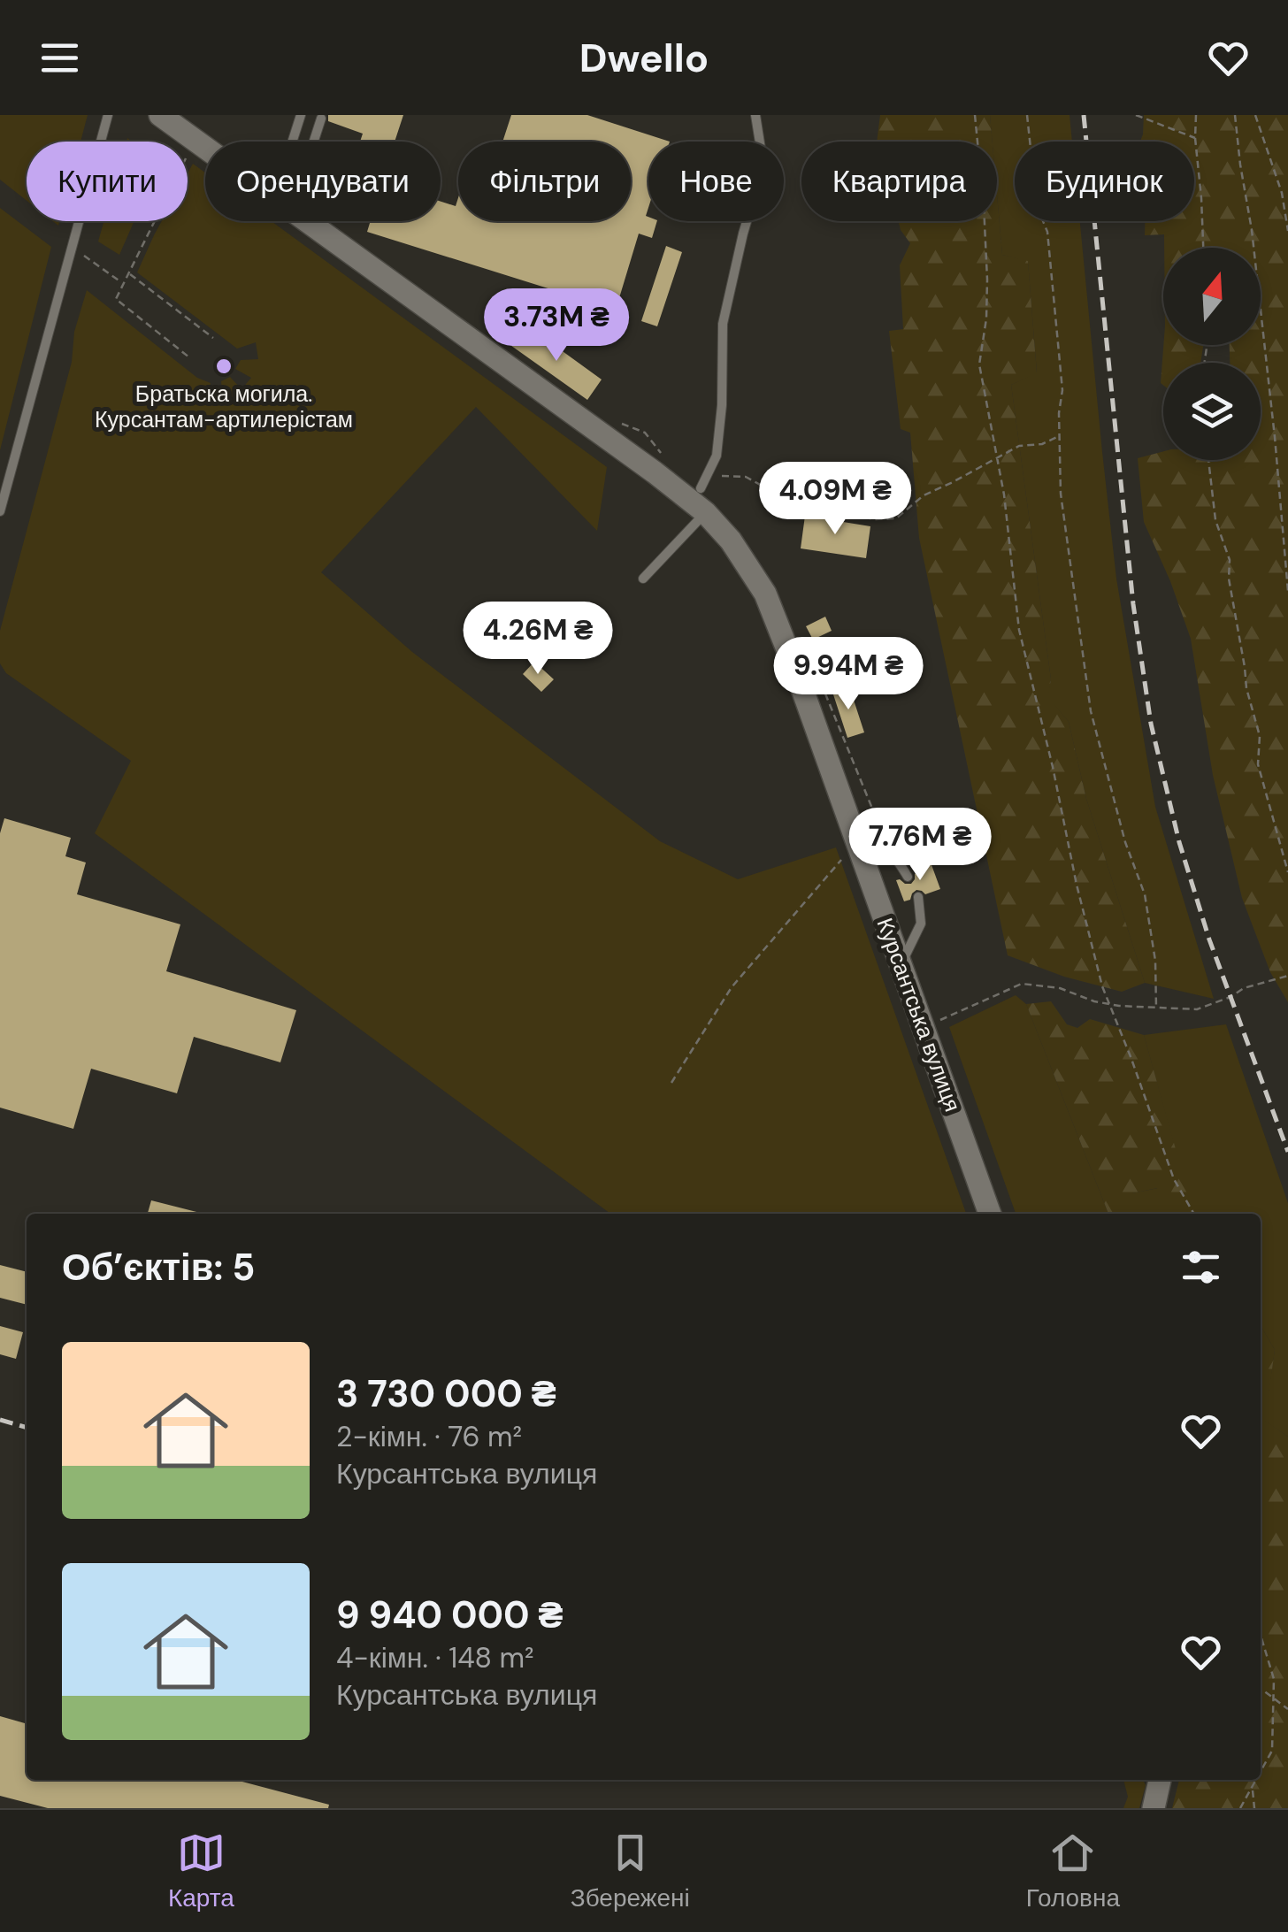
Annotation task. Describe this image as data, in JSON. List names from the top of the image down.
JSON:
{
  "streets": {
    "street": ["Курсантська вулиця"]
  },
  "places": ["Братьска могила. Курсантам-артилерістам"],
  "north": "top",
  "page": {
    "header": "Dwello",
    "chip": [
      "Купити",
      "Орендувати",
      "Фільтри",
      "Нове",
      "Квартира",
      "Будинок"
    ],
    "price": [
      "3.73M ₴",
      "4.09M ₴",
      "4.26M ₴",
      "9.94M ₴",
      "7.76M ₴"
    ],
    "heading": "Об’єктів: 5",
    "list": [
      {
        "name": "3 730 000 ₴",
        "note": "2-кімн. · 76 m² · Курсантська вулиця"
      },
      {
        "name": "9 940 000 ₴",
        "note": "4-кімн. · 148 m² · Курсантська вулиця"
      }
    ],
    "tabs": ["Карта", "Збережені", "Головна"]
  }
}
